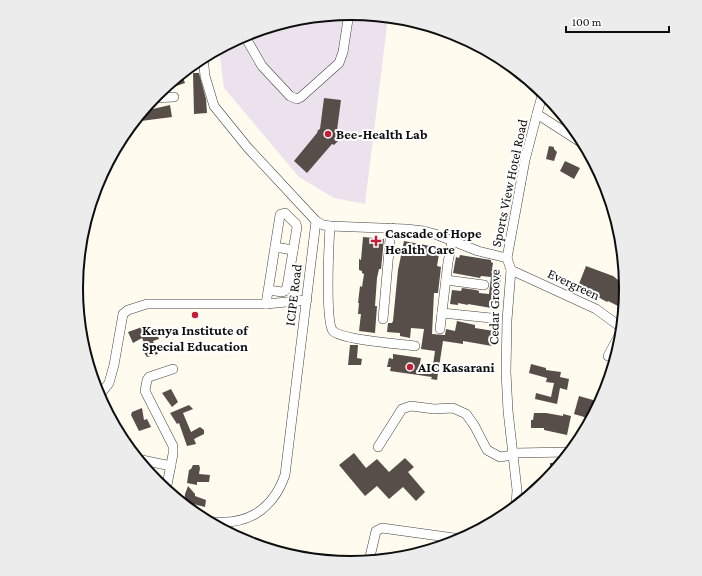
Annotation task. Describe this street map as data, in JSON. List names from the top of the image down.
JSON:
{
  "streets": {
    "street": [
      "Sports View Hotel Road",
      "Evergreen",
      "ICIPE Road",
      "Cedar Groove"
    ]
  },
  "crossings": [
    ["Sports View Hotel Road", "Cedar Groove"],
    ["Evergreen", "Cedar Groove"],
    ["ICIPE Road", "Cedar Groove"]
  ],
  "places": {
    "other": ["Bee-Health Lab", "Kenya Institute of Special Education", "AIC Kasarani"],
    "health": ["Cascade of Hope Health Care"]
  },
  "scale_bar": "100 m"
}
